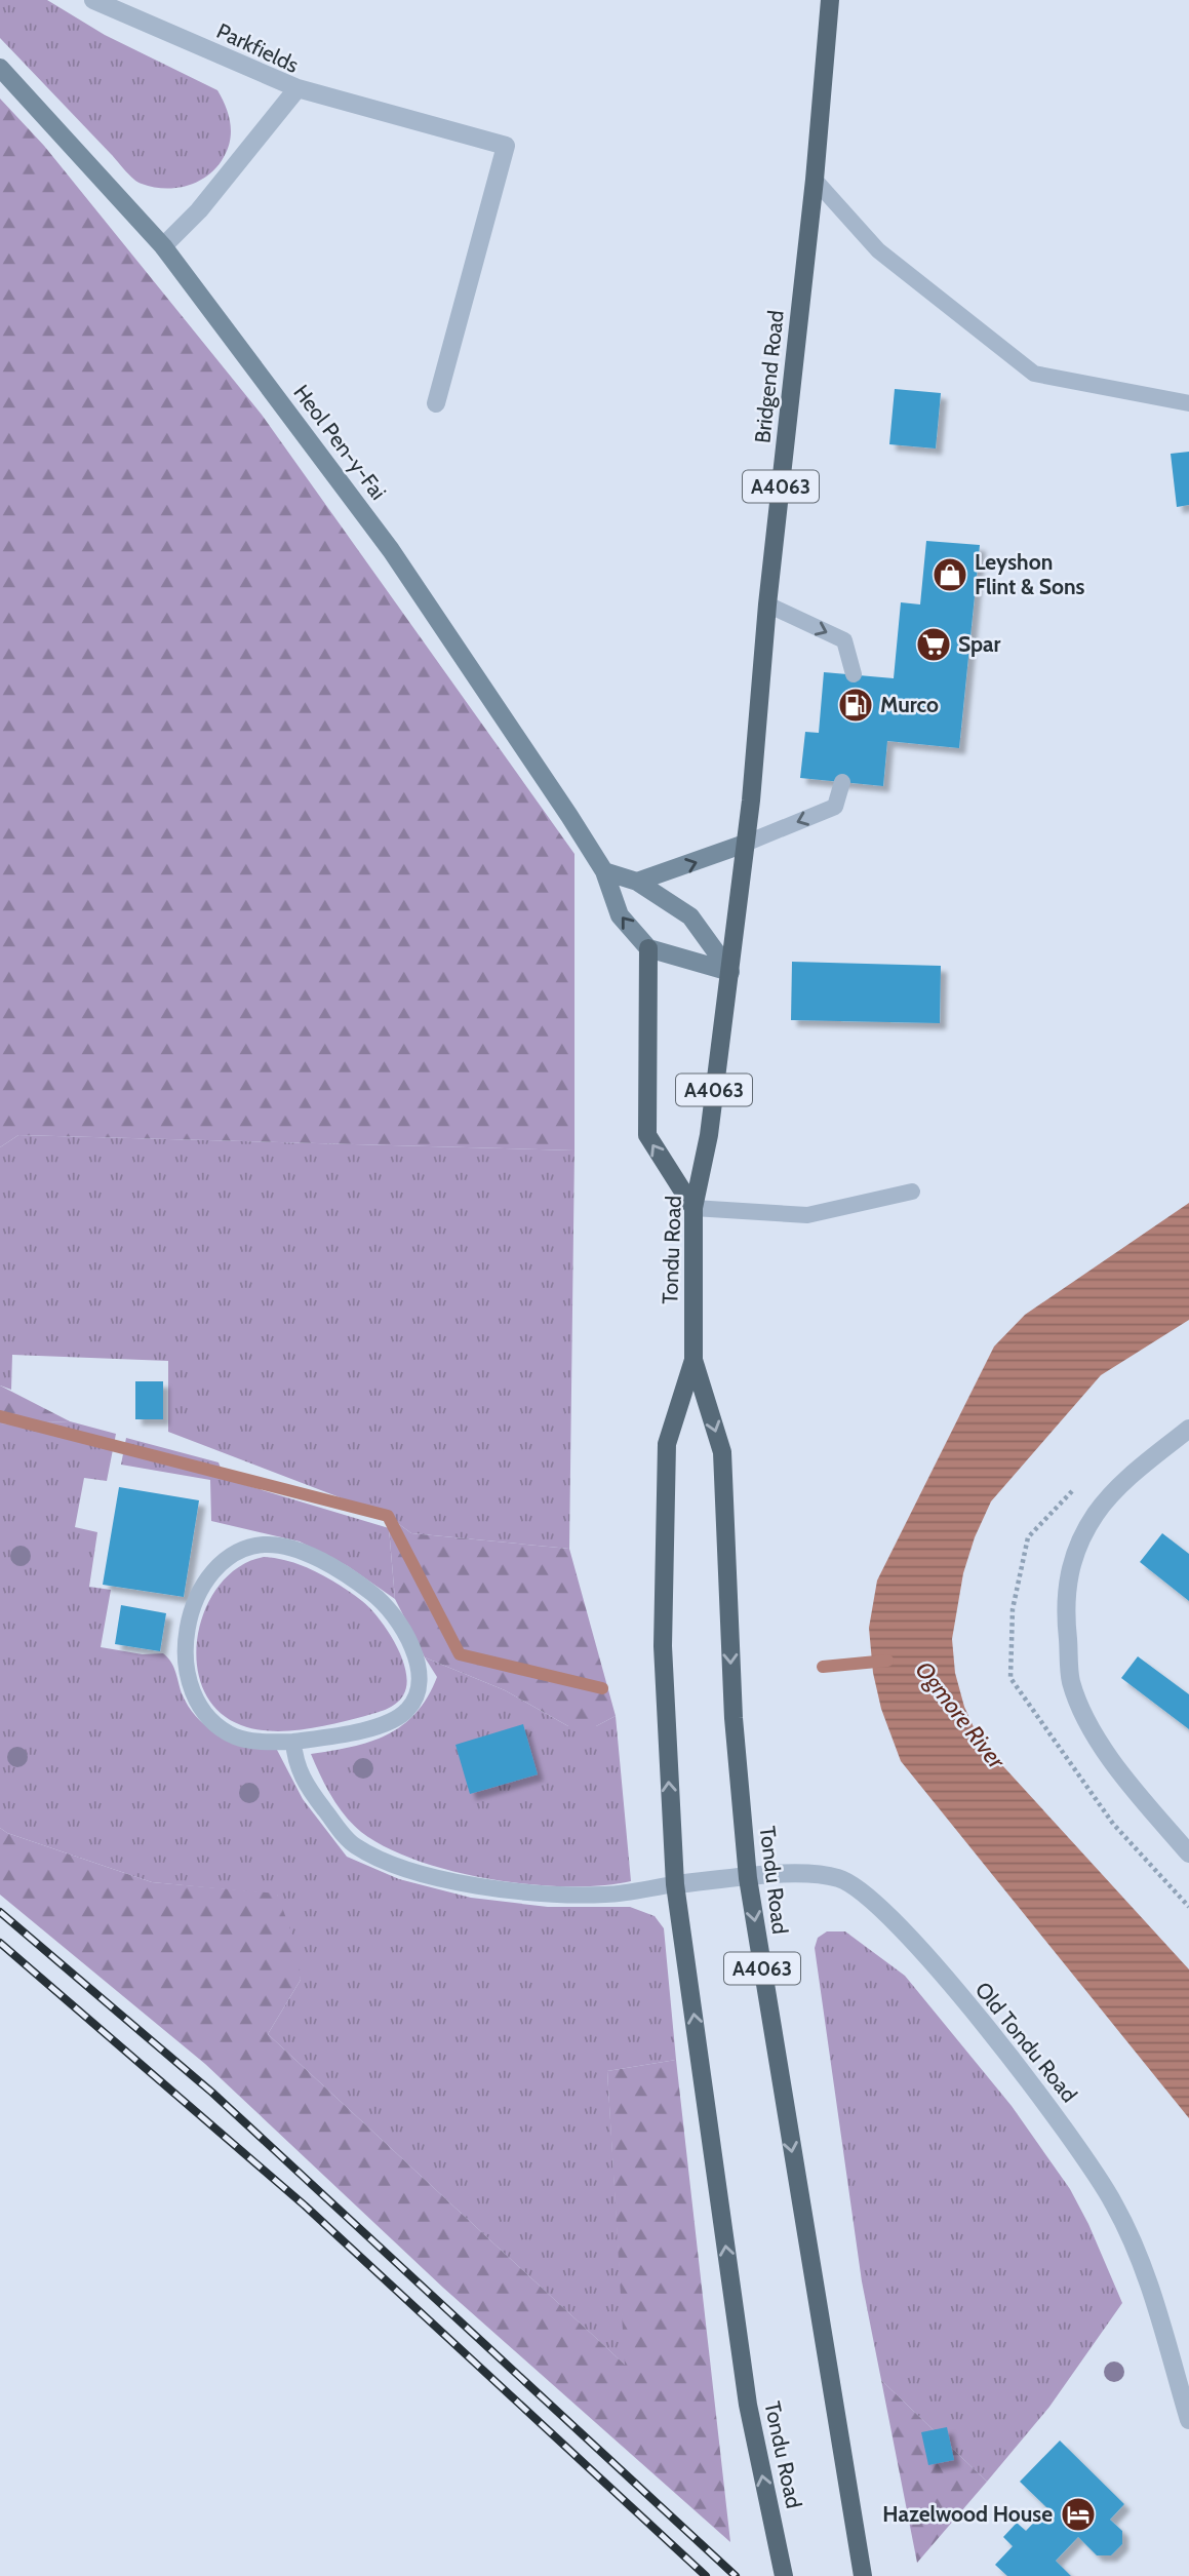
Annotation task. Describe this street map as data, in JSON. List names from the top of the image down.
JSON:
{
  "streets": {
    "main road": ["Bridgend Road", "A4063", "Tondu Road"],
    "street": ["Parkfields", "Heol Pen-y-Fai", "Old Tondu Road"]
  },
  "crossings": [
    ["Parkfields", "Heol Pen-y-Fai"],
    ["Bridgend Road", "Tondu Road"],
    ["Tondu Road", "Old Tondu Road"]
  ],
  "water": ["Ogmore River"],
  "places": {
    "shop": ["Leyshon Flint & Sons"],
    "supermarket": ["Spar"],
    "fuel station": ["Murco"],
    "hotel": ["Hazelwood House"]
  }
}
